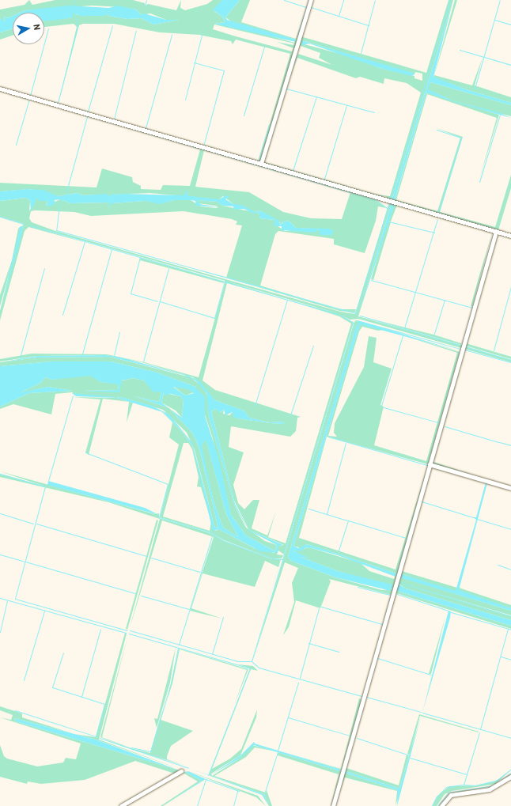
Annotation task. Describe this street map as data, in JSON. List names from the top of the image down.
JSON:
{
  "north": "right"
}
